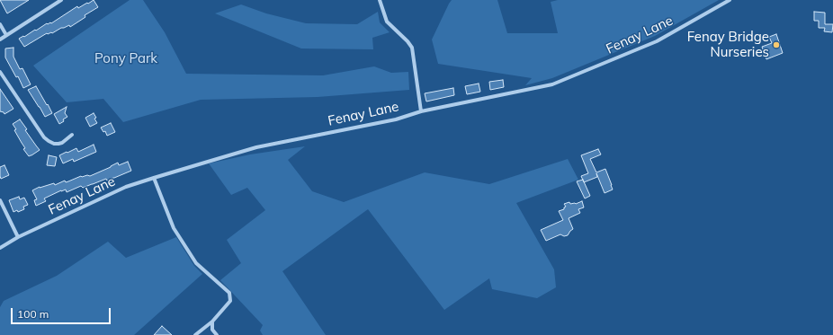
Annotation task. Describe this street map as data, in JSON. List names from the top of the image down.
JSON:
{
  "streets": {
    "street": ["Fenay Lane"]
  },
  "parks": ["Pony Park"],
  "places": ["Fenay Bridge Nurseries"],
  "scale_bar": "100 m"
}
